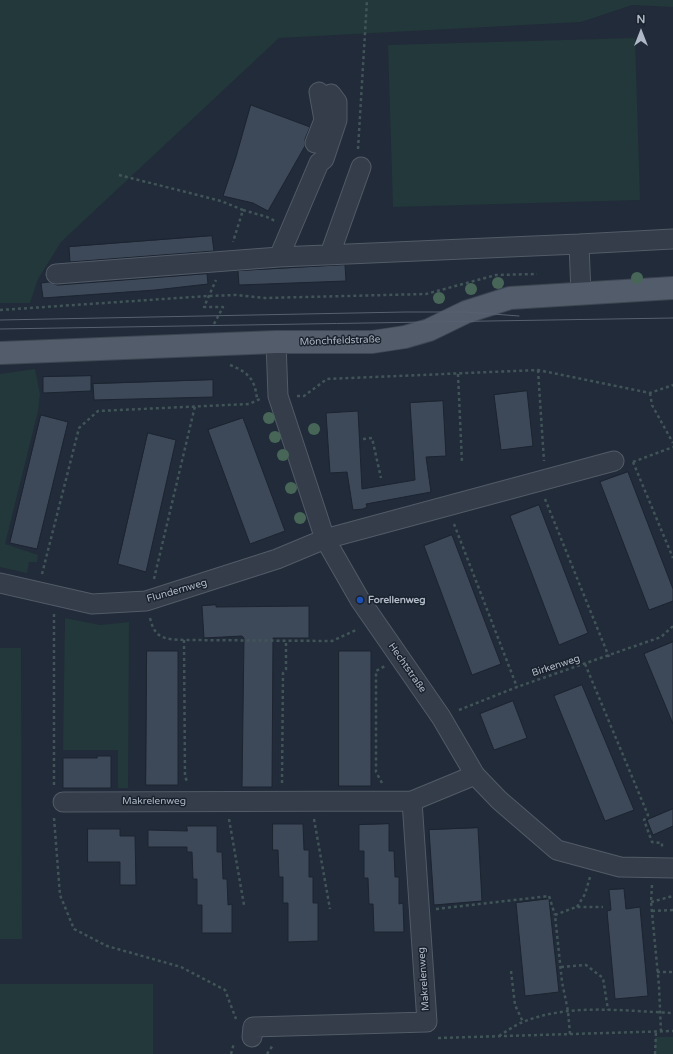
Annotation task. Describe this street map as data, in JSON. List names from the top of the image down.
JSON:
{
  "streets": {
    "main road": ["Mönchfeldstraße"],
    "street": ["Flundernweg", "Hechtstraße", "Makrelenweg"],
    "path": ["Birkenweg"]
  },
  "crossings": [
    ["Mönchfeldstraße", "Hechtstraße"],
    ["Flundernweg", "Hechtstraße"],
    ["Birkenweg", "Hechtstraße"],
    ["Hechtstraße", "Makrelenweg"]
  ],
  "places": ["Forellenweg"],
  "north": "top"
}
